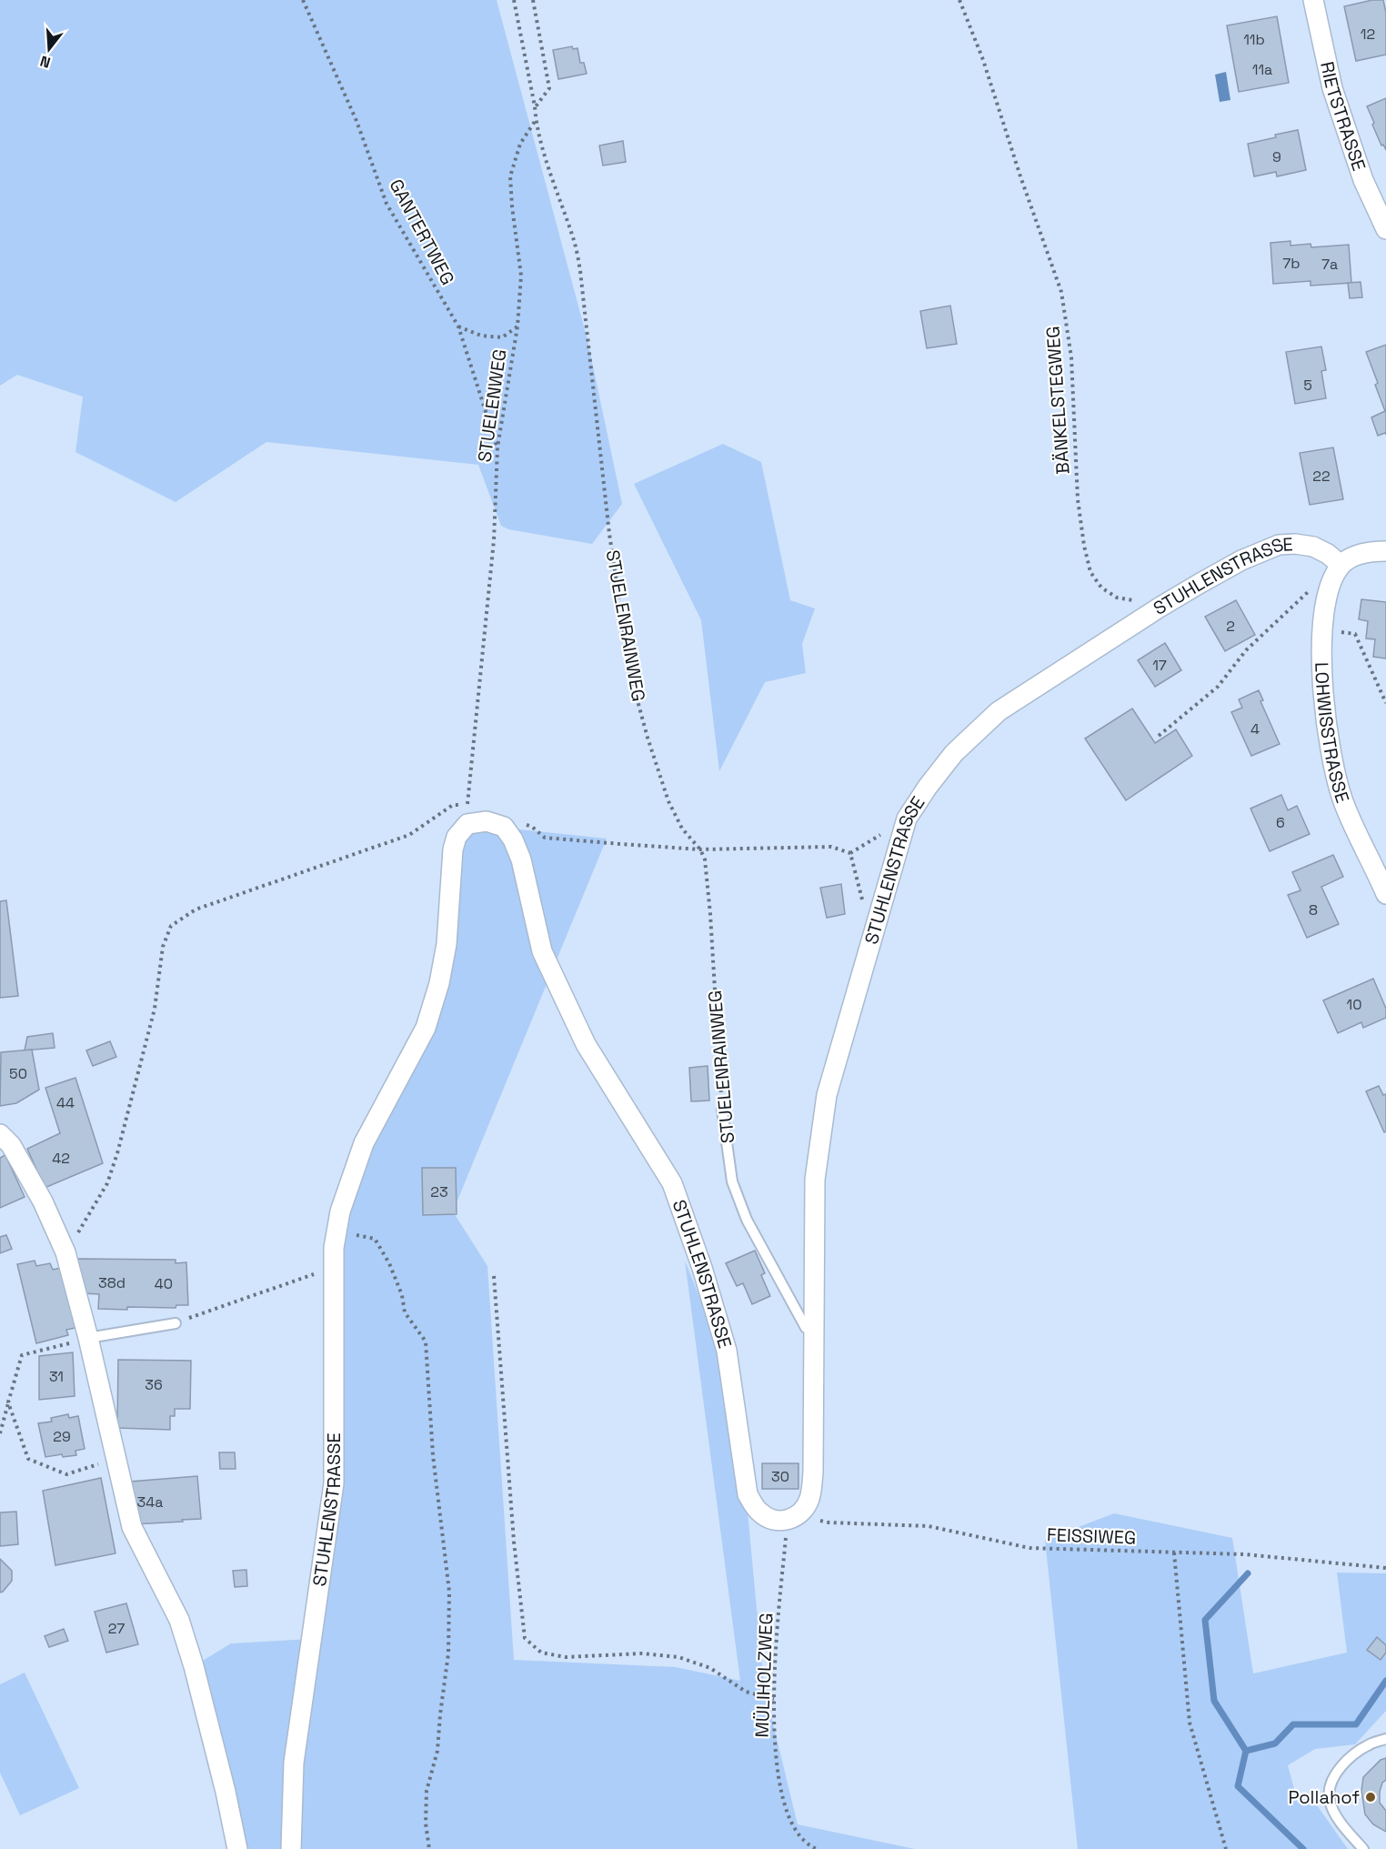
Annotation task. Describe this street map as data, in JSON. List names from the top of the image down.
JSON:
{
  "streets": {
    "street": ["RIETSTRASSE", "STUHLENSTRASSE", "LOHWISSTRASSE"],
    "lane": ["STUELENRAINWEG"],
    "path": [
      "GANTERTWEG",
      "BÄNKELSTEGWEG",
      "STUELENWEG",
      "FEISSIWEG",
      "MÜLIHOLZWEG"
    ]
  },
  "crossings": [
    ["GANTERTWEG", "STUELENWEG"],
    ["BÄNKELSTEGWEG", "STUHLENSTRASSE"],
    ["STUELENWEG", "STUELENRAINWEG"],
    ["STUHLENSTRASSE", "STUELENRAINWEG"],
    ["STUHLENSTRASSE", "LOHWISSTRASSE"],
    ["STUHLENSTRASSE", "FEISSIWEG"],
    ["STUHLENSTRASSE", "MÜLIHOLZWEG"],
    ["FEISSIWEG", "MÜLIHOLZWEG"]
  ],
  "places": ["Pollahof"],
  "house_numbers": [
    "12",
    "11b",
    "11a",
    "9",
    "7b",
    "7a",
    "5",
    "22",
    "2",
    "17",
    "4",
    "6",
    "8",
    "10",
    "50",
    "44",
    "42",
    "23",
    "38d",
    "40",
    "31",
    "36",
    "29",
    "30",
    "34a",
    "27"
  ],
  "north": "bottom"
}
